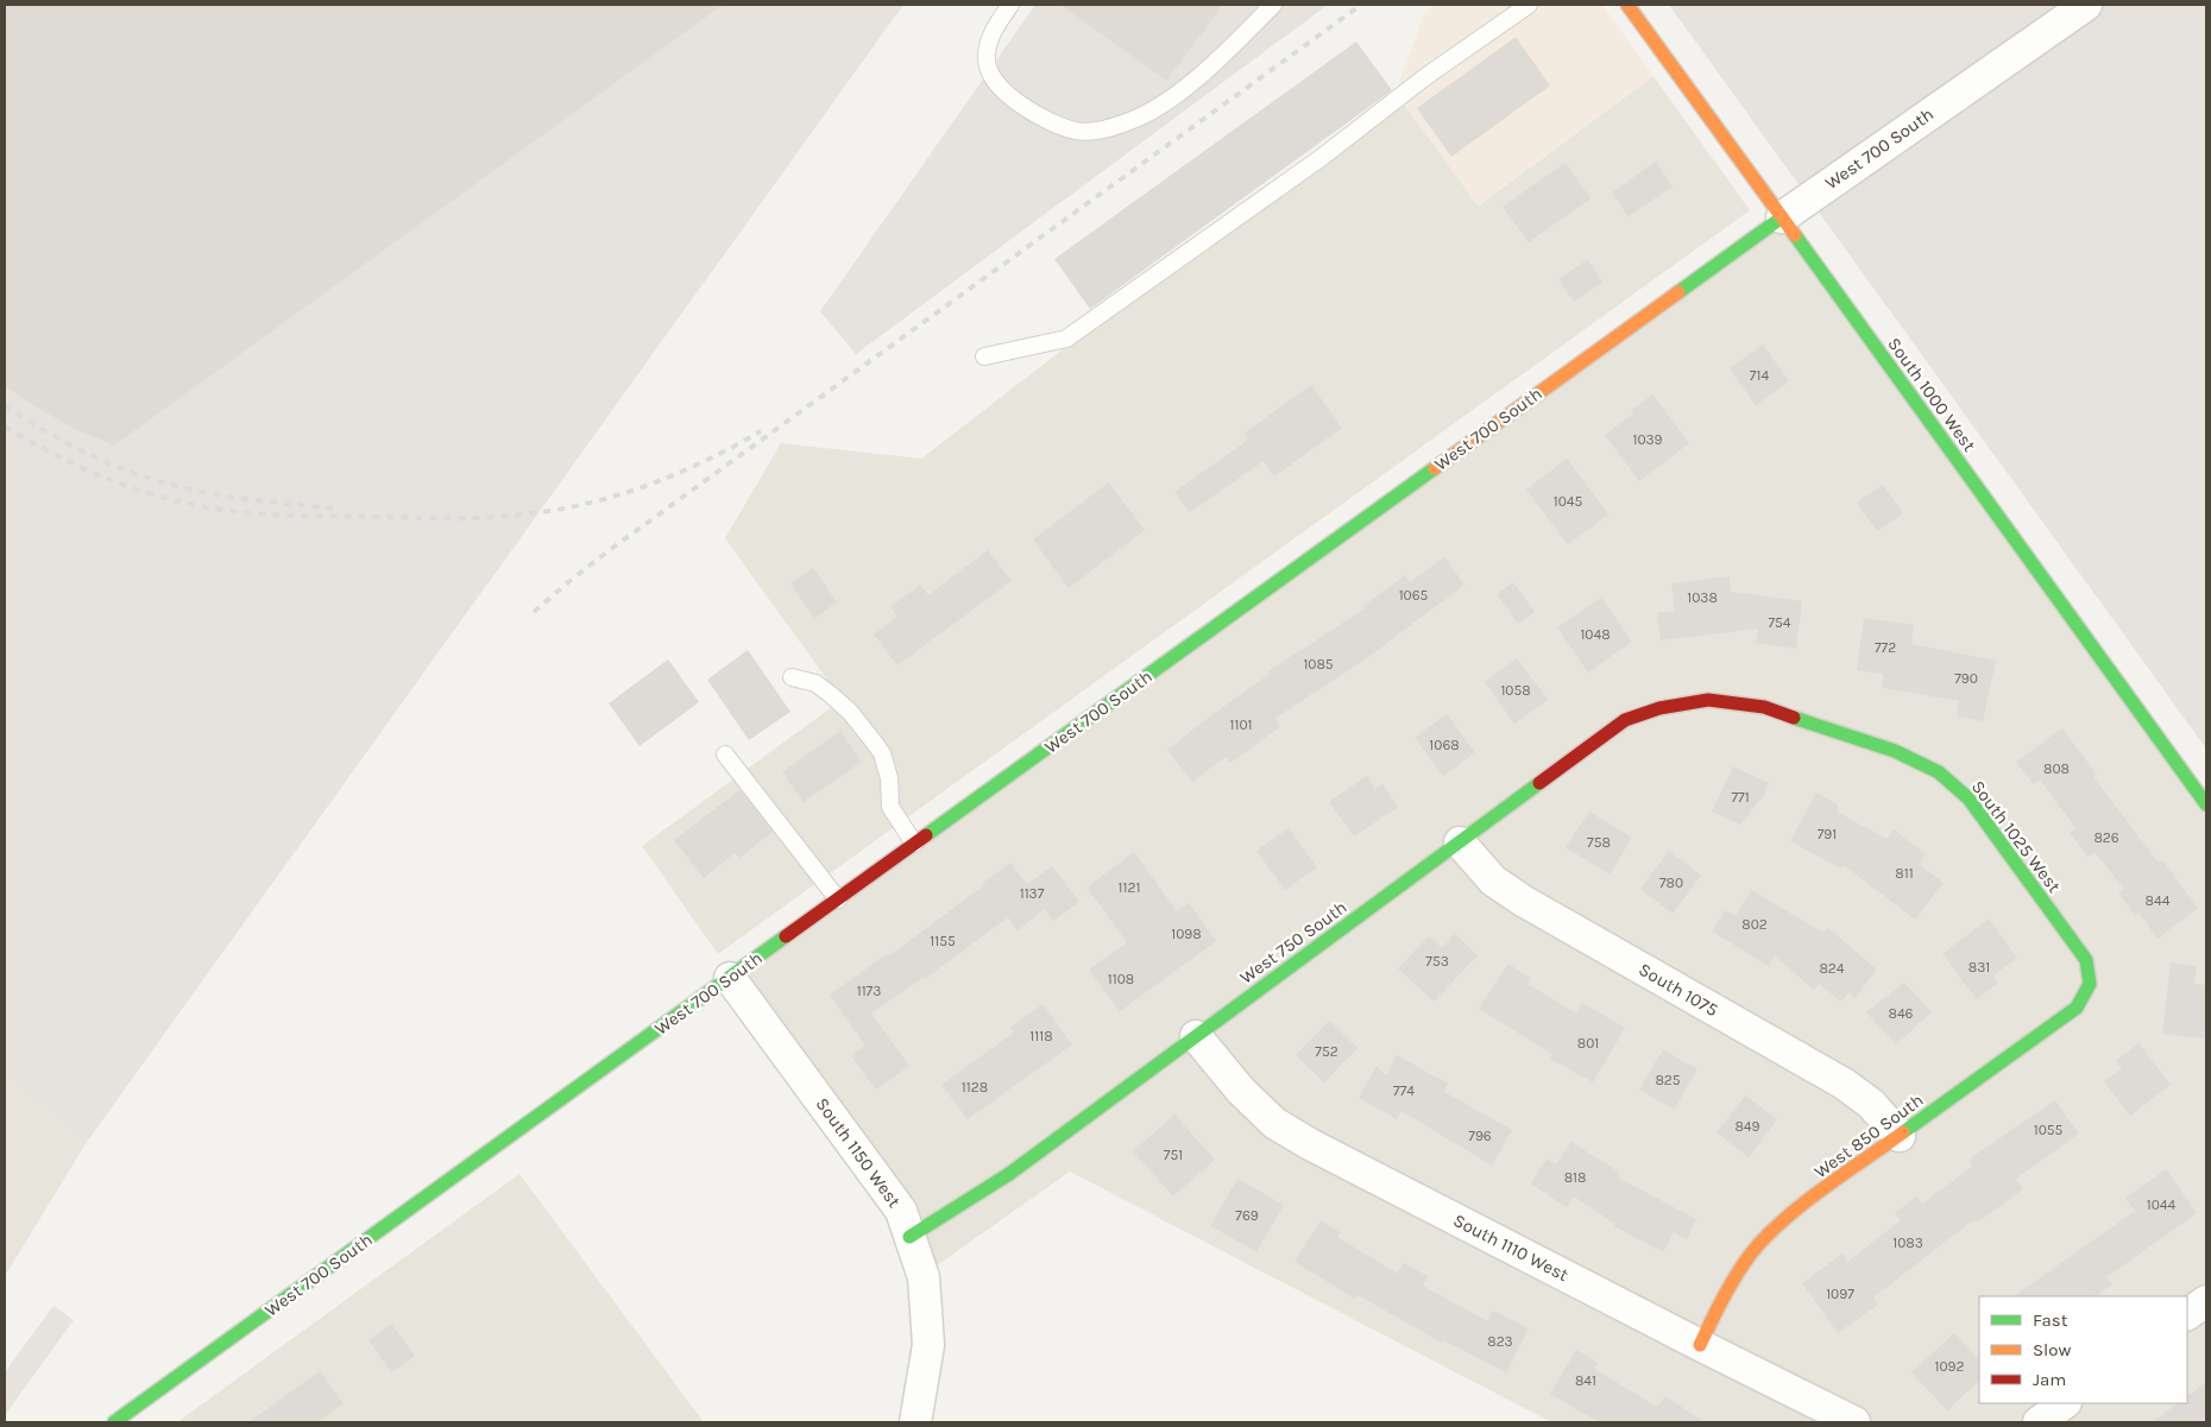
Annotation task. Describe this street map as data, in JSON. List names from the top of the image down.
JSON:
{
  "streets": {
    "street": [
      "West 700 South",
      "South 1000 West",
      "South 1025 West",
      "West 750 South",
      "South 1075",
      "West 850 South",
      "South 1150 West",
      "South 1110 West"
    ]
  },
  "crossings": [
    ["West 700 South", "South 1000 West"],
    ["West 700 South", "South 1150 West"],
    ["South 1025 West", "West 750 South"],
    ["South 1025 West", "West 850 South"],
    ["West 750 South", "South 1075"],
    ["West 750 South", "South 1150 West"],
    ["West 750 South", "South 1110 West"],
    ["South 1075", "West 850 South"],
    ["West 850 South", "South 1110 West"]
  ],
  "house_numbers": [
    "714",
    "1039",
    "1045",
    "1065",
    "1038",
    "754",
    "1048",
    "772",
    "1085",
    "790",
    "1058",
    "1101",
    "1068",
    "808",
    "771",
    "791",
    "826",
    "758",
    "811",
    "780",
    "1121",
    "1137",
    "844",
    "802",
    "1098",
    "1155",
    "753",
    "831",
    "824",
    "1108",
    "1173",
    "846",
    "1118",
    "801",
    "752",
    "825",
    "1128",
    "774",
    "849",
    "1055",
    "796",
    "751",
    "818",
    "1044",
    "769",
    "1083",
    "1097",
    "823",
    "1092",
    "841"
  ],
  "legend": ["Fast", "Slow", "Jam"]
}
